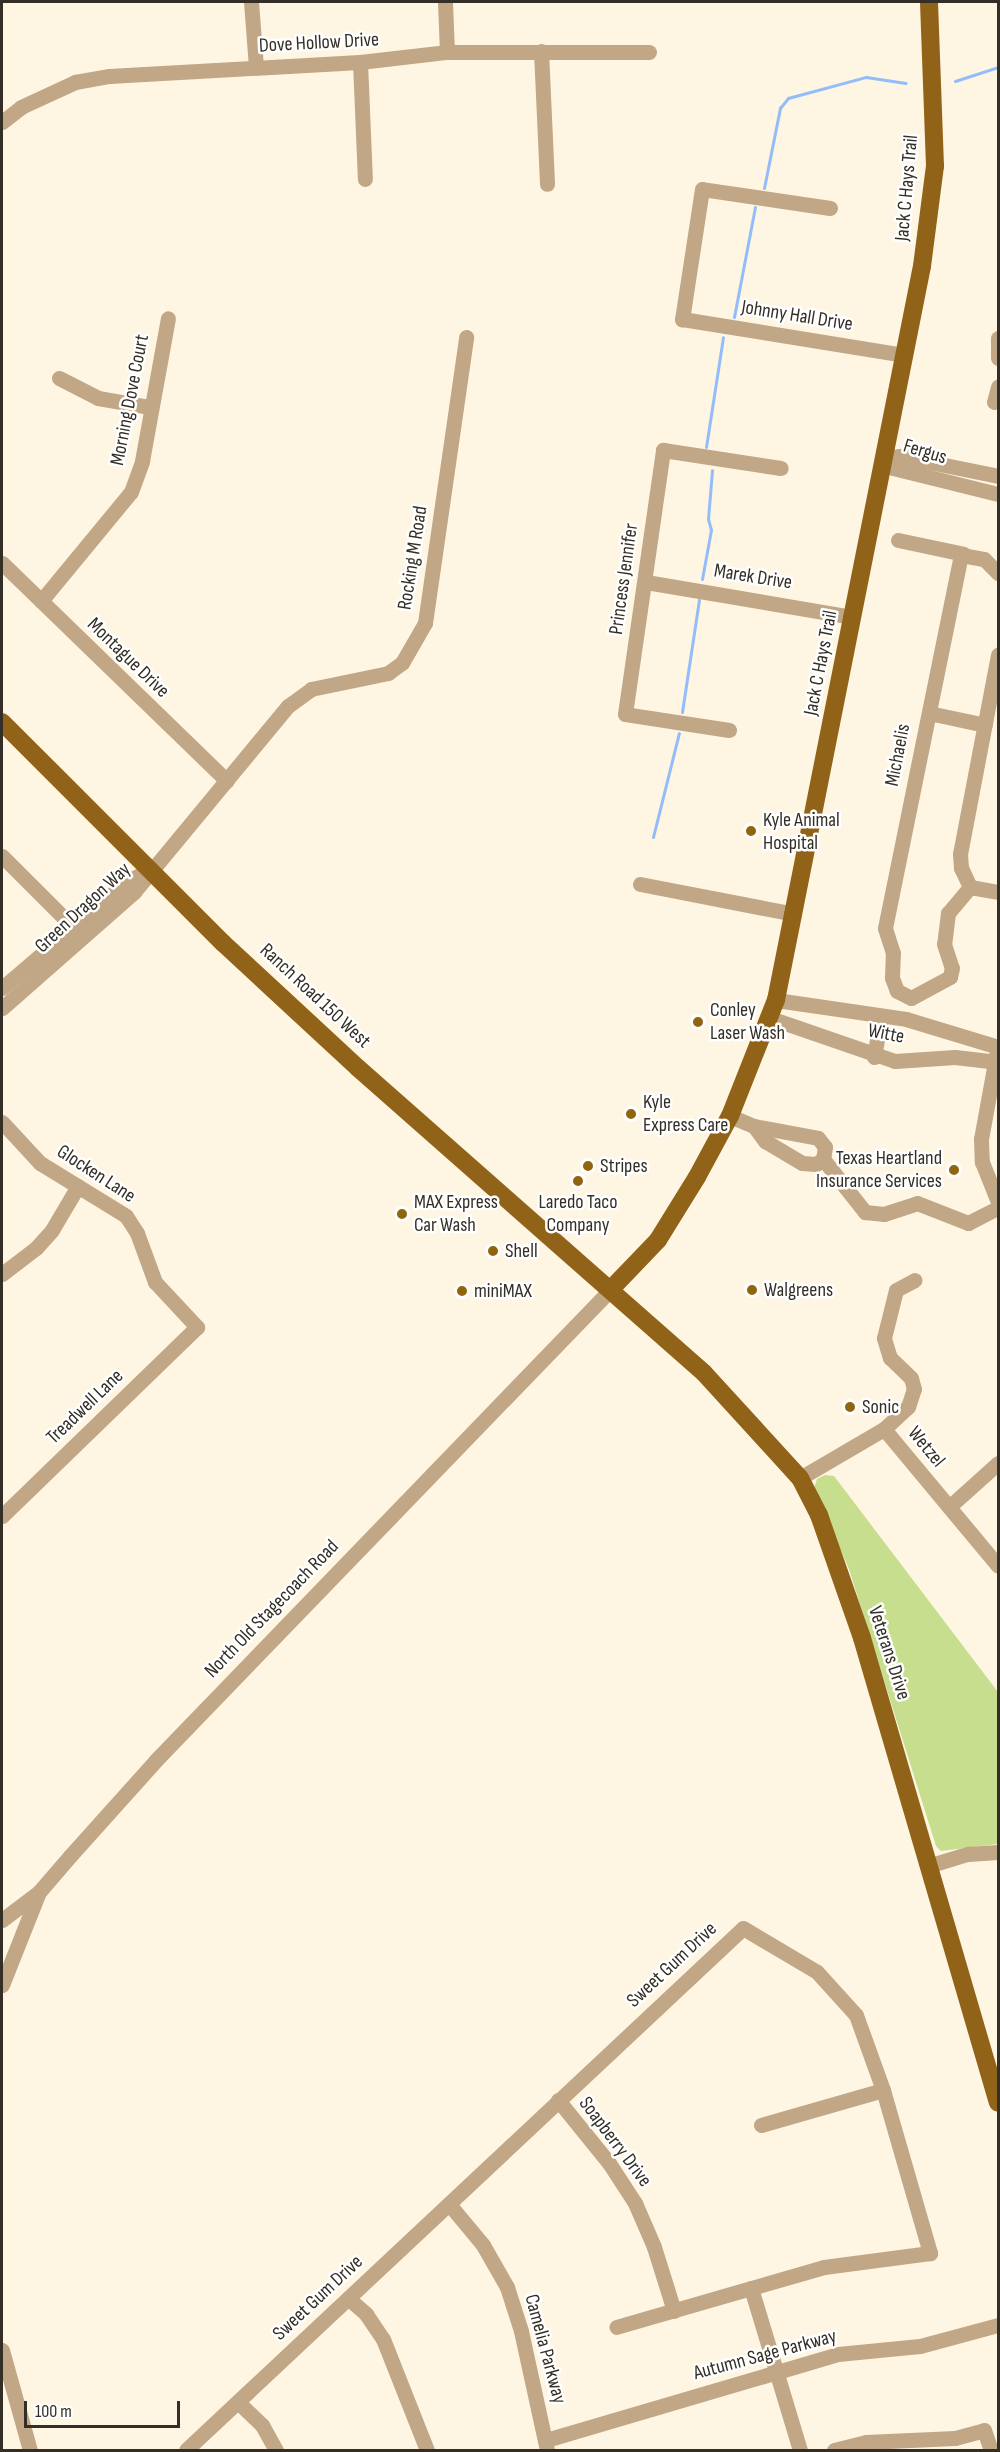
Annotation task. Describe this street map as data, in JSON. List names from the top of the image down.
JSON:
{
  "streets": {
    "main road": ["Jack C Hays Trail", "Ranch Road 150 West", "Veterans Drive"],
    "street": [
      "Dove Hollow Drive",
      "Johnny Hall Drive",
      "Morning Dove Court",
      "Fergus",
      "Rocking M Road",
      "Marek Drive",
      "Princess Jennifer",
      "Montague Drive",
      "Michaelis",
      "Green Dragon Way",
      "Witte",
      "Glocken Lane",
      "Treadwell Lane",
      "Wetzel",
      "North Old Stagecoach Road",
      "Sweet Gum Drive",
      "Soapberry Drive",
      "Camelia Parkway",
      "Autumn Sage Parkway"
    ]
  },
  "crossings": [
    ["Jack C Hays Trail", "Johnny Hall Drive"],
    ["Jack C Hays Trail", "Fergus"],
    ["Jack C Hays Trail", "Marek Drive"],
    ["Jack C Hays Trail", "Ranch Road 150 West"],
    ["Jack C Hays Trail", "Witte"],
    ["Jack C Hays Trail", "North Old Stagecoach Road"],
    ["Jack C Hays Trail", "Veterans Drive"],
    ["Morning Dove Court", "Montague Drive"],
    ["Rocking M Road", "Montague Drive"],
    ["Rocking M Road", "Green Dragon Way"],
    ["Rocking M Road", "Ranch Road 150 West"],
    ["Marek Drive", "Princess Jennifer"],
    ["Green Dragon Way", "Ranch Road 150 West"],
    ["Ranch Road 150 West", "North Old Stagecoach Road"],
    ["Ranch Road 150 West", "Veterans Drive"],
    ["Glocken Lane", "Treadwell Lane"],
    ["Wetzel", "Veterans Drive"],
    ["North Old Stagecoach Road", "Veterans Drive"],
    ["Sweet Gum Drive", "Soapberry Drive"],
    ["Sweet Gum Drive", "Camelia Parkway"],
    ["Camelia Parkway", "Autumn Sage Parkway"]
  ],
  "places": [
    "Kyle Animal Hospital",
    "Conley Laser Wash",
    "Kyle Express Care",
    "Stripes",
    "Texas Heartland Insurance Services",
    "Laredo Taco Company",
    "MAX Express Car Wash",
    "Shell",
    "Walgreens",
    "miniMAX",
    "Sonic"
  ],
  "scale_bar": "100 m"
}
